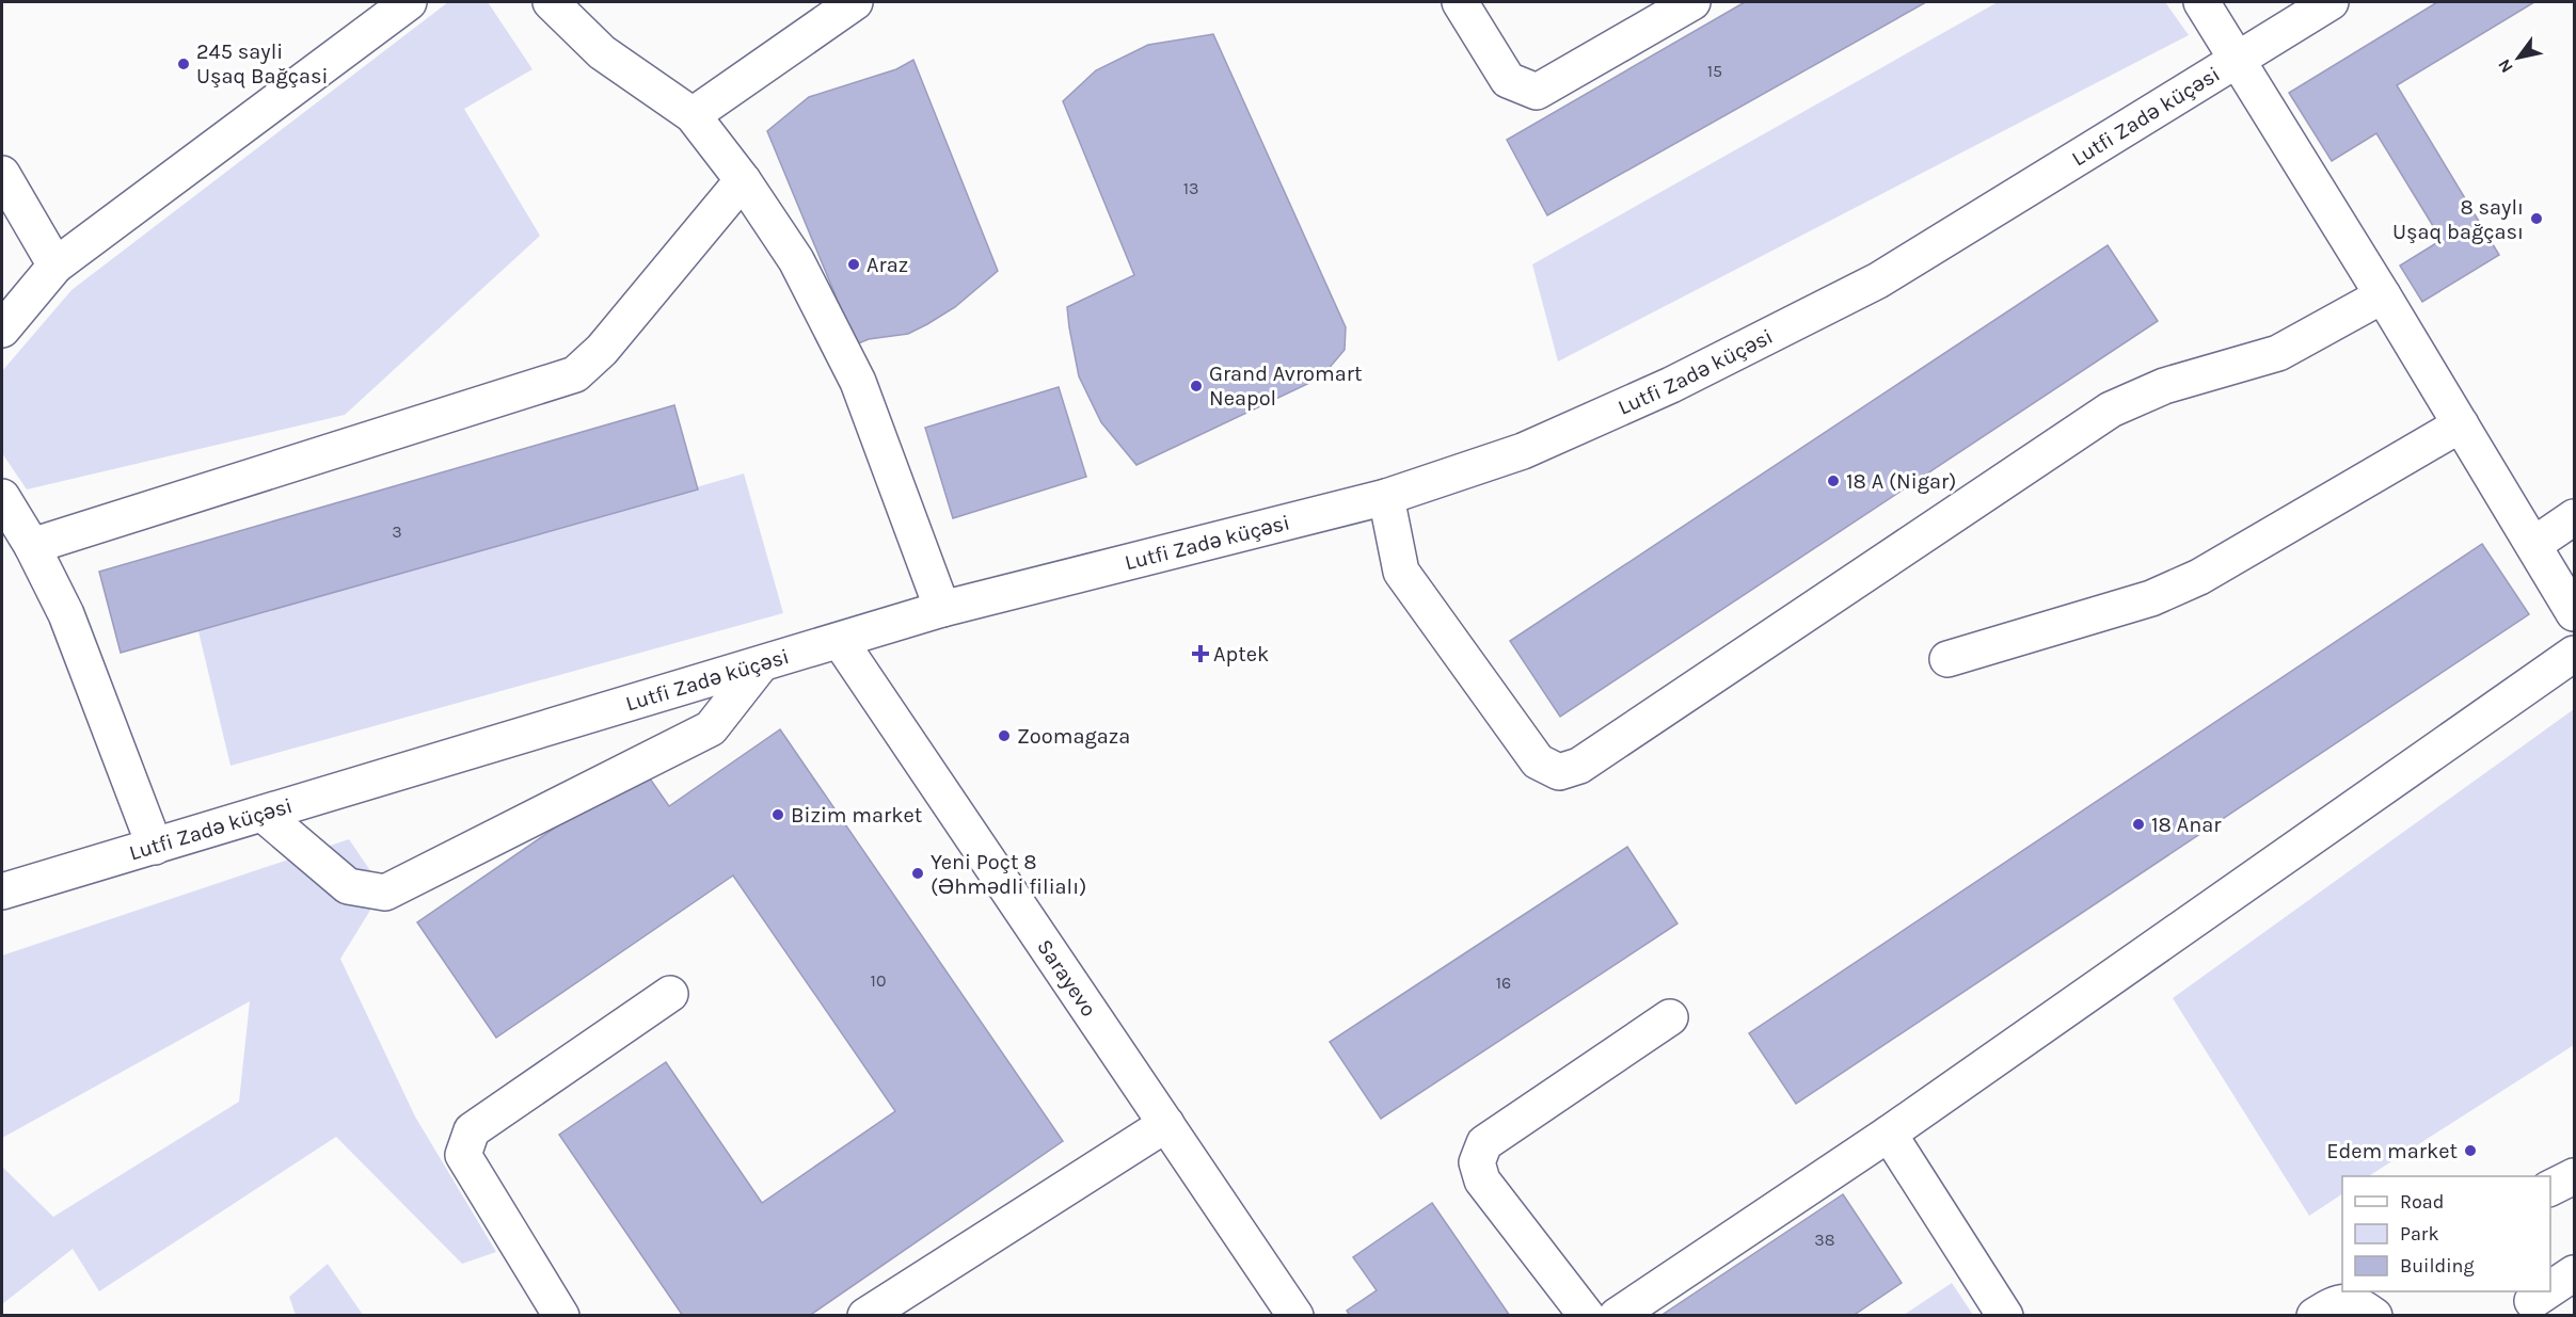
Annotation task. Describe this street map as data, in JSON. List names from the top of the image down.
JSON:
{
  "streets": {
    "main road": ["Lutfi Zadə küçəsi", "Sarayevo"]
  },
  "crossings": [
    ["Lutfi Zadə küçəsi", "Sarayevo"]
  ],
  "places": {
    "other": [
      "245 sayli Uşaq Bağçasi",
      "8 saylı Uşaq bağçası",
      "Araz",
      "Grand Avromart Neapol",
      "18 A (Nigar)",
      "Zoomagaza",
      "Bizim market",
      "18 Anar",
      "Yeni Poçt 8 (Əhmədli filialı)",
      "Edem market"
    ],
    "health": ["Aptek"]
  },
  "house_numbers": [
    "15",
    "13",
    "3",
    "10",
    "16",
    "38"
  ],
  "legend": ["Road", "Park", "Building"],
  "north": "bottom left"
}
